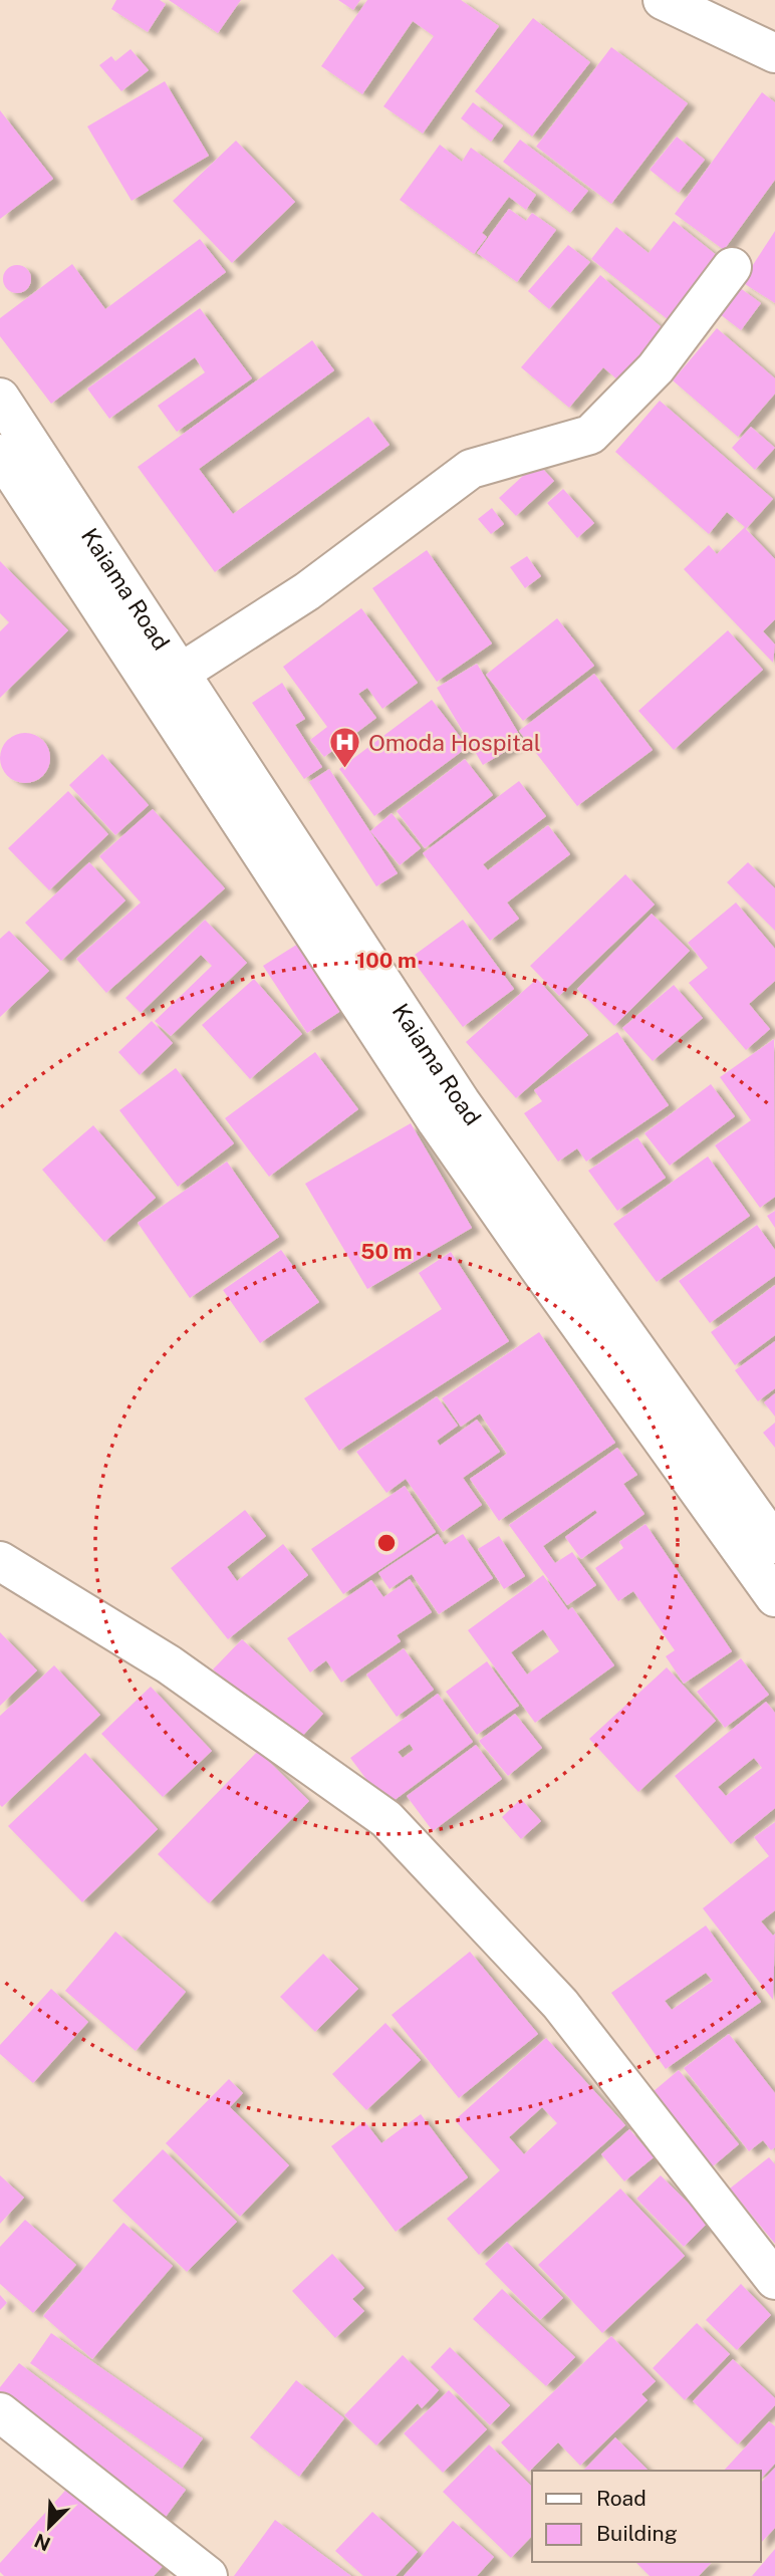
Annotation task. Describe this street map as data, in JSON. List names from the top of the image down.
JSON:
{
  "streets": {
    "main road": ["Kaiama Road"]
  },
  "places": {
    "hospital": ["Omoda Hospital"]
  },
  "legend": ["Road", "Building"],
  "north": "bottom left",
  "rings": ["100 m", "50 m"]
}
